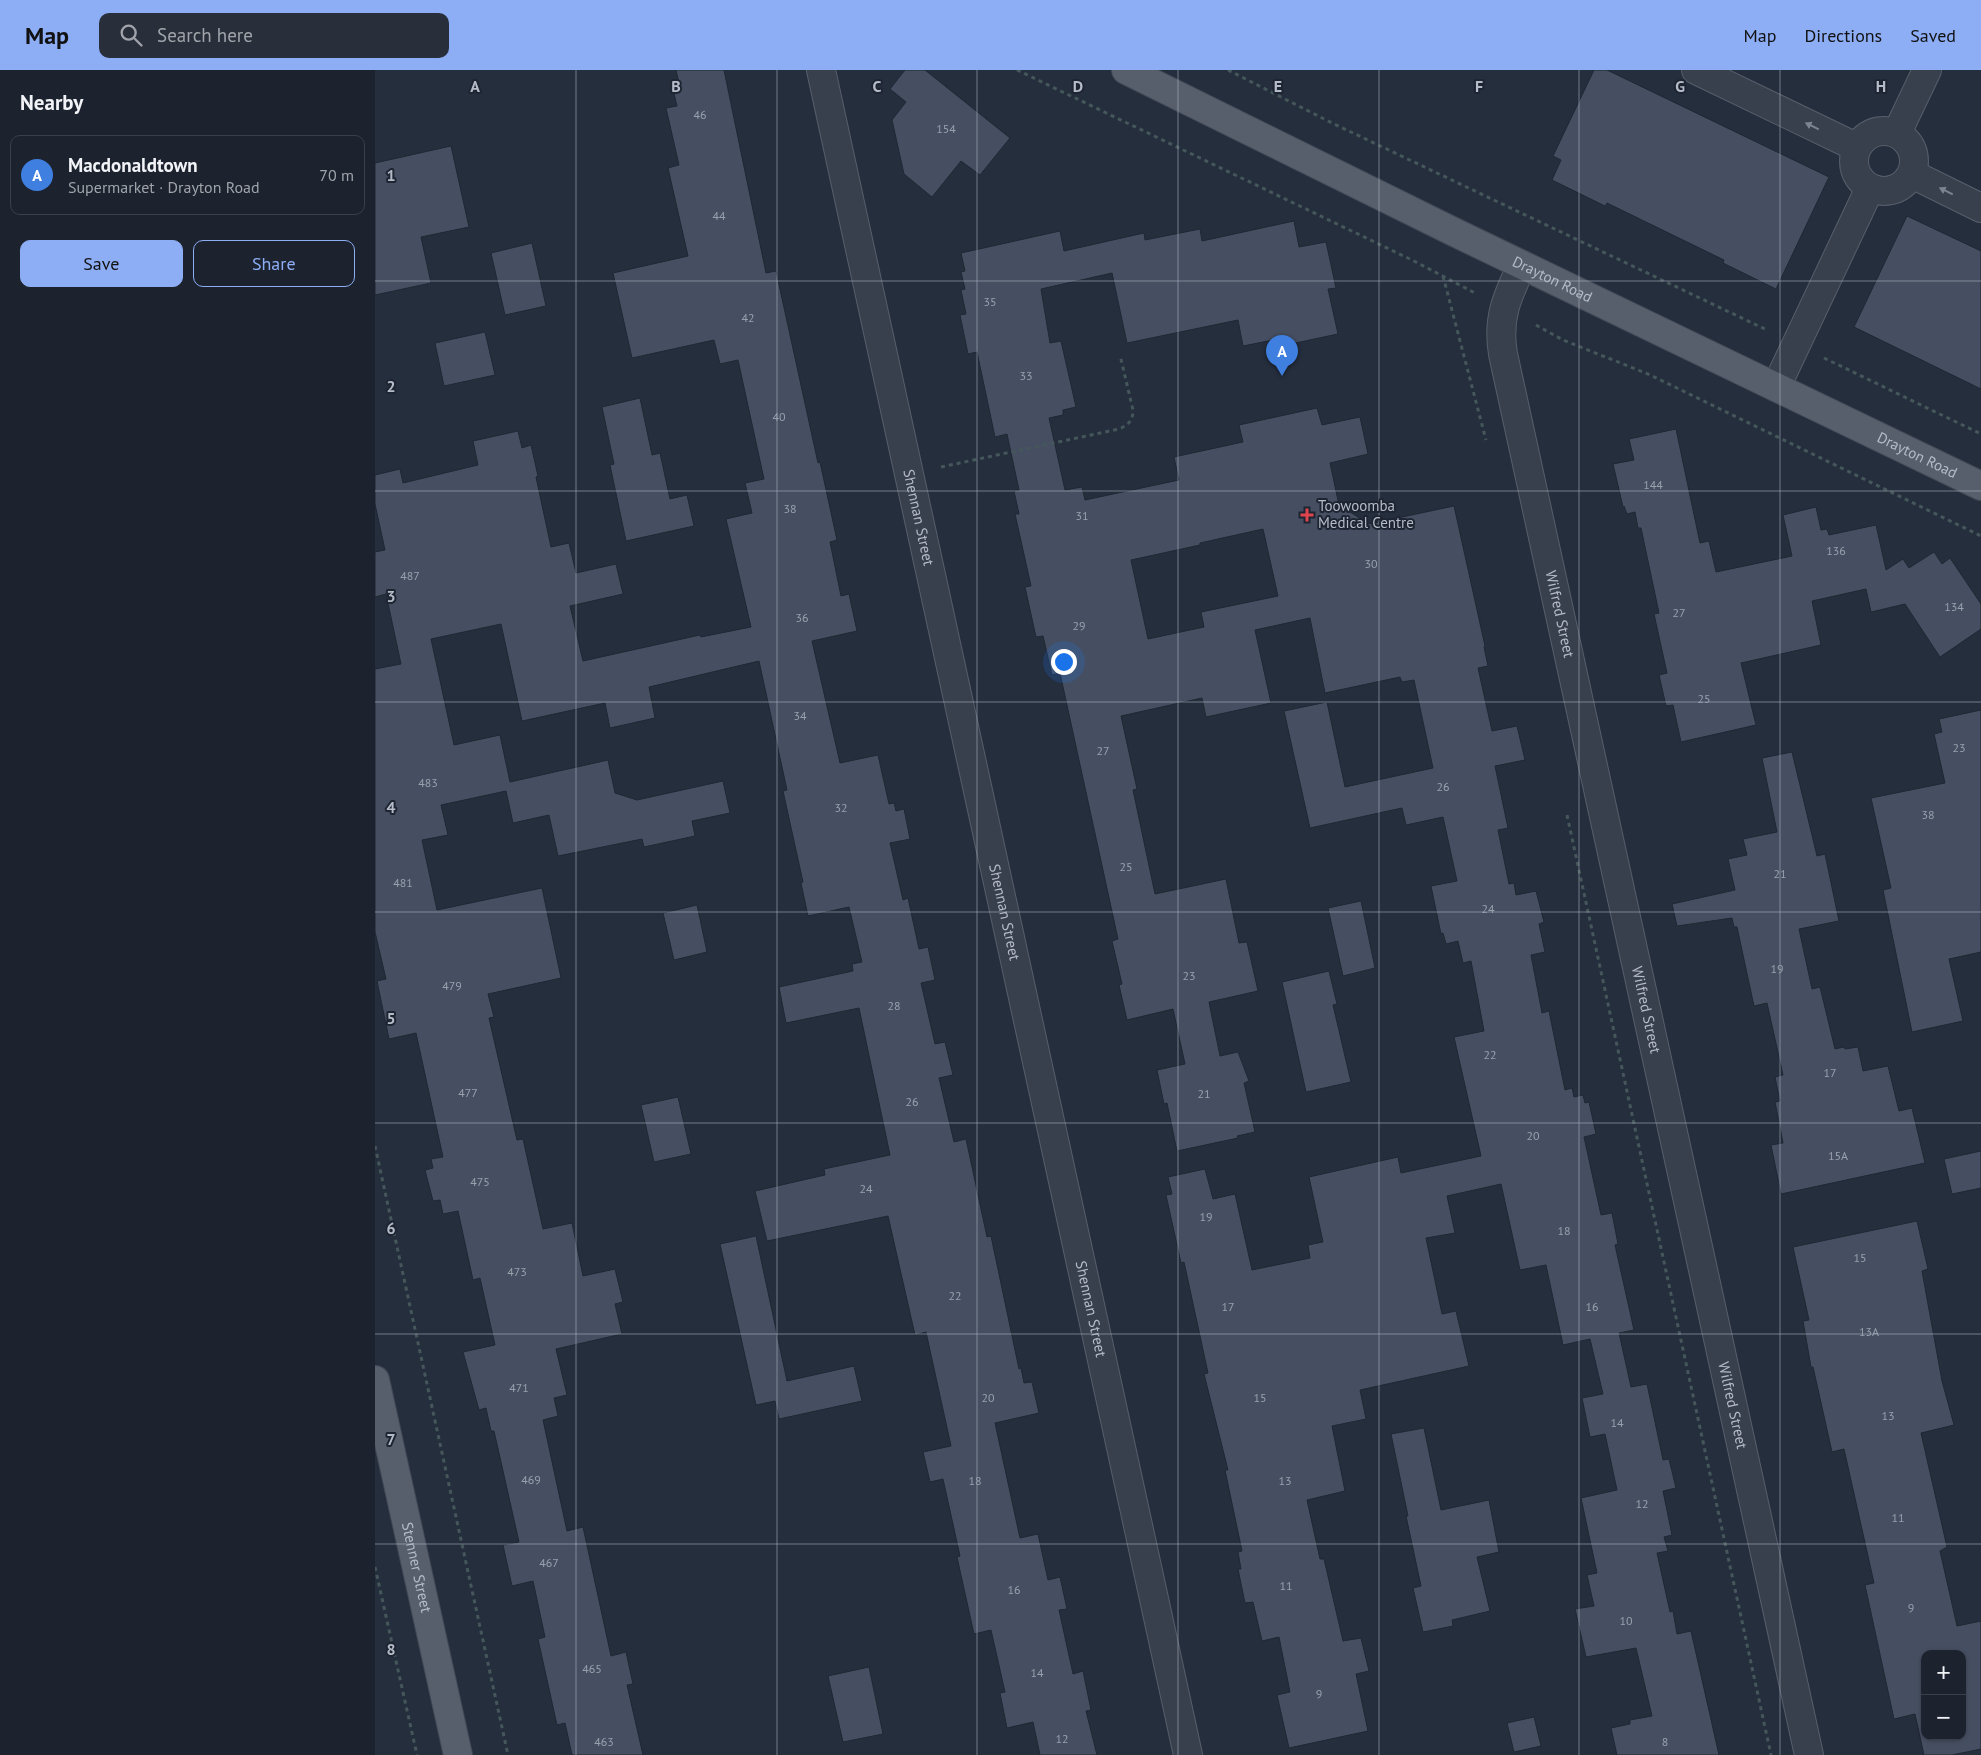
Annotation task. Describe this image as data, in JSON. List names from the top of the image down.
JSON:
{
  "streets": {
    "main road": ["Drayton Road", "Stenner Street"],
    "street": ["Shennan Street", "Wilfred Street"]
  },
  "crossings": [
    ["Drayton Road", "Wilfred Street"]
  ],
  "places": {
    "health": ["Toowoomba Medical Centre"]
  },
  "house_numbers": [
    "46",
    "154",
    "44",
    "35",
    "42",
    "33",
    "40",
    "144",
    "38",
    "31",
    "136",
    "30",
    "487",
    "134",
    "27",
    "36",
    "29",
    "25",
    "34",
    "23",
    "27",
    "483",
    "26",
    "32",
    "38",
    "25",
    "21",
    "481",
    "24",
    "19",
    "23",
    "479",
    "28",
    "22",
    "17",
    "477",
    "21",
    "26",
    "20",
    "15A",
    "475",
    "24",
    "19",
    "18",
    "15",
    "473",
    "22",
    "17",
    "16",
    "13A",
    "471",
    "20",
    "15",
    "13",
    "14",
    "469",
    "18",
    "13",
    "12",
    "11",
    "467",
    "11",
    "16",
    "9",
    "10",
    "465",
    "14",
    "9",
    "12",
    "463",
    "8"
  ],
  "page": {
    "header": "Map",
    "search": "Search here",
    "nav": ["Map", "Directions", "Saved"],
    "heading": "Nearby",
    "list": [
      {
        "mark": "A",
        "name": "Macdonaldtown",
        "note": "Supermarket · Drayton Road",
        "value": "70 m"
      }
    ],
    "buttons": ["Save", "Share"],
    "pins": "A",
    "map_buttons": ["+", "−"]
  },
  "grid": {
    "columns": [
      "A",
      "B",
      "C",
      "D",
      "E",
      "F",
      "G",
      "H"
    ],
    "rows": [
      "1",
      "2",
      "3",
      "4",
      "5",
      "6",
      "7",
      "8"
    ]
  }
}
